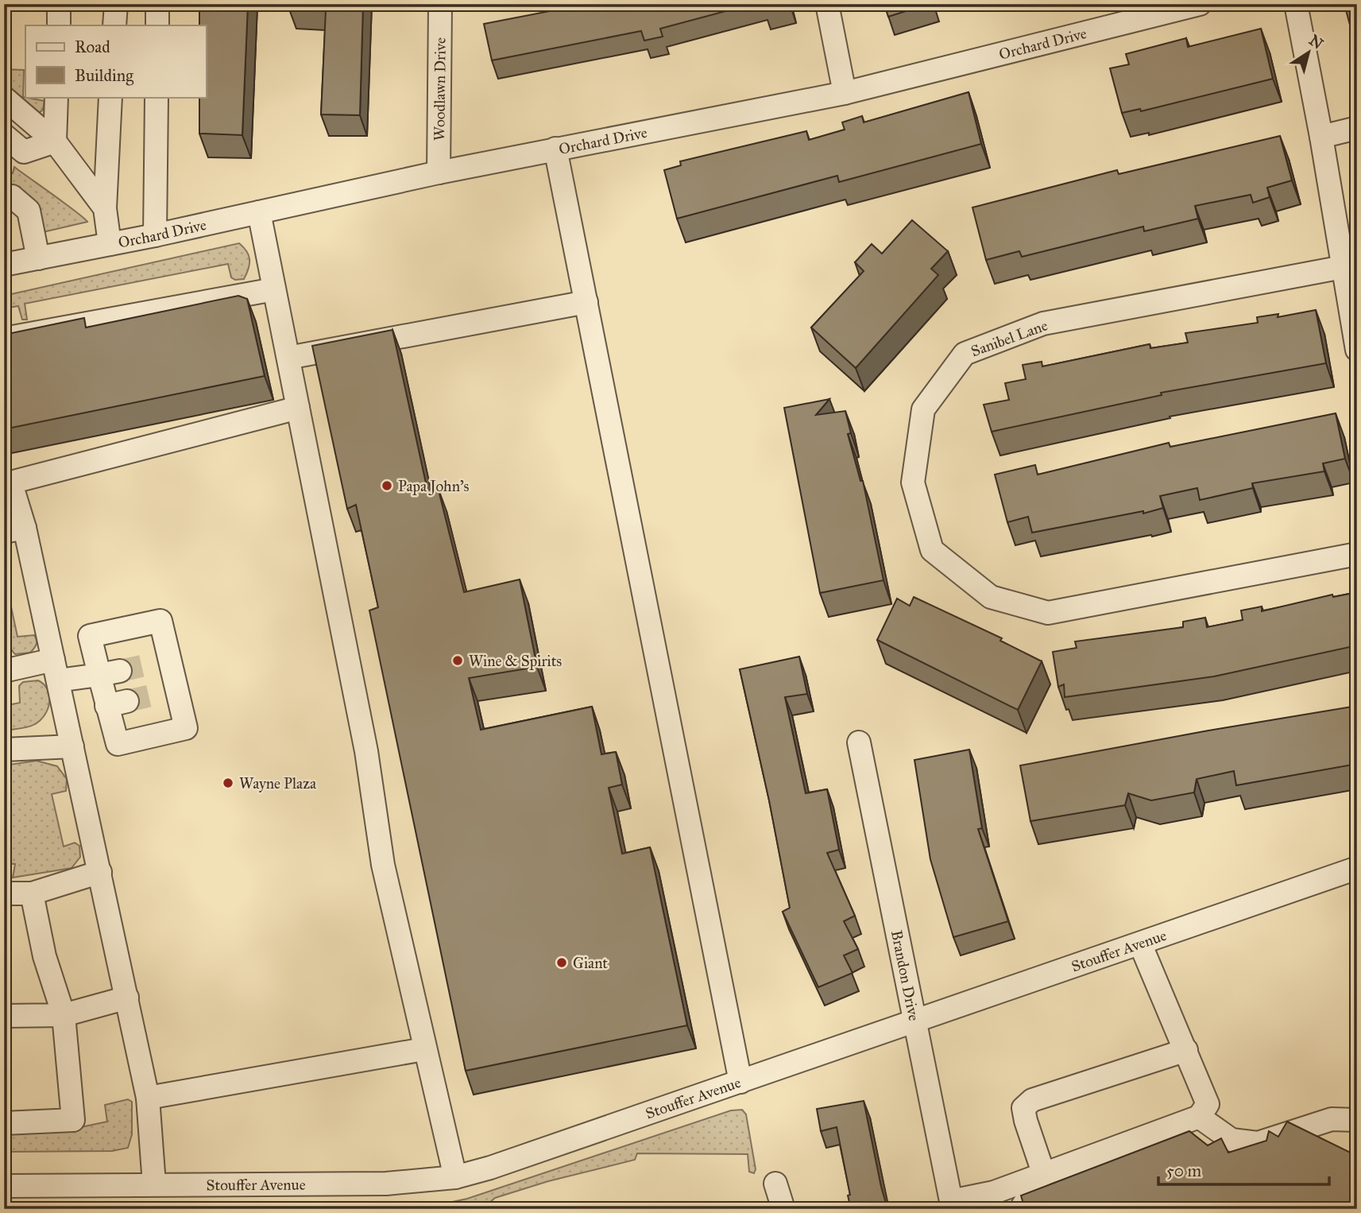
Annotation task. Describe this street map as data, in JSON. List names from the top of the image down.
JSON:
{
  "streets": {
    "street": [
      "Orchard Drive",
      "Woodlawn Drive",
      "Sanibel Lane",
      "Stouffer Avenue",
      "Brandon Drive"
    ]
  },
  "crossings": [
    ["Orchard Drive", "Woodlawn Drive"],
    ["Stouffer Avenue", "Brandon Drive"]
  ],
  "places": [
    "Papa John's",
    "Wine & Spirits",
    "Wayne Plaza",
    "Giant"
  ],
  "legend": ["Road", "Building"],
  "scale_bar": "50 m",
  "north": "top right"
}
